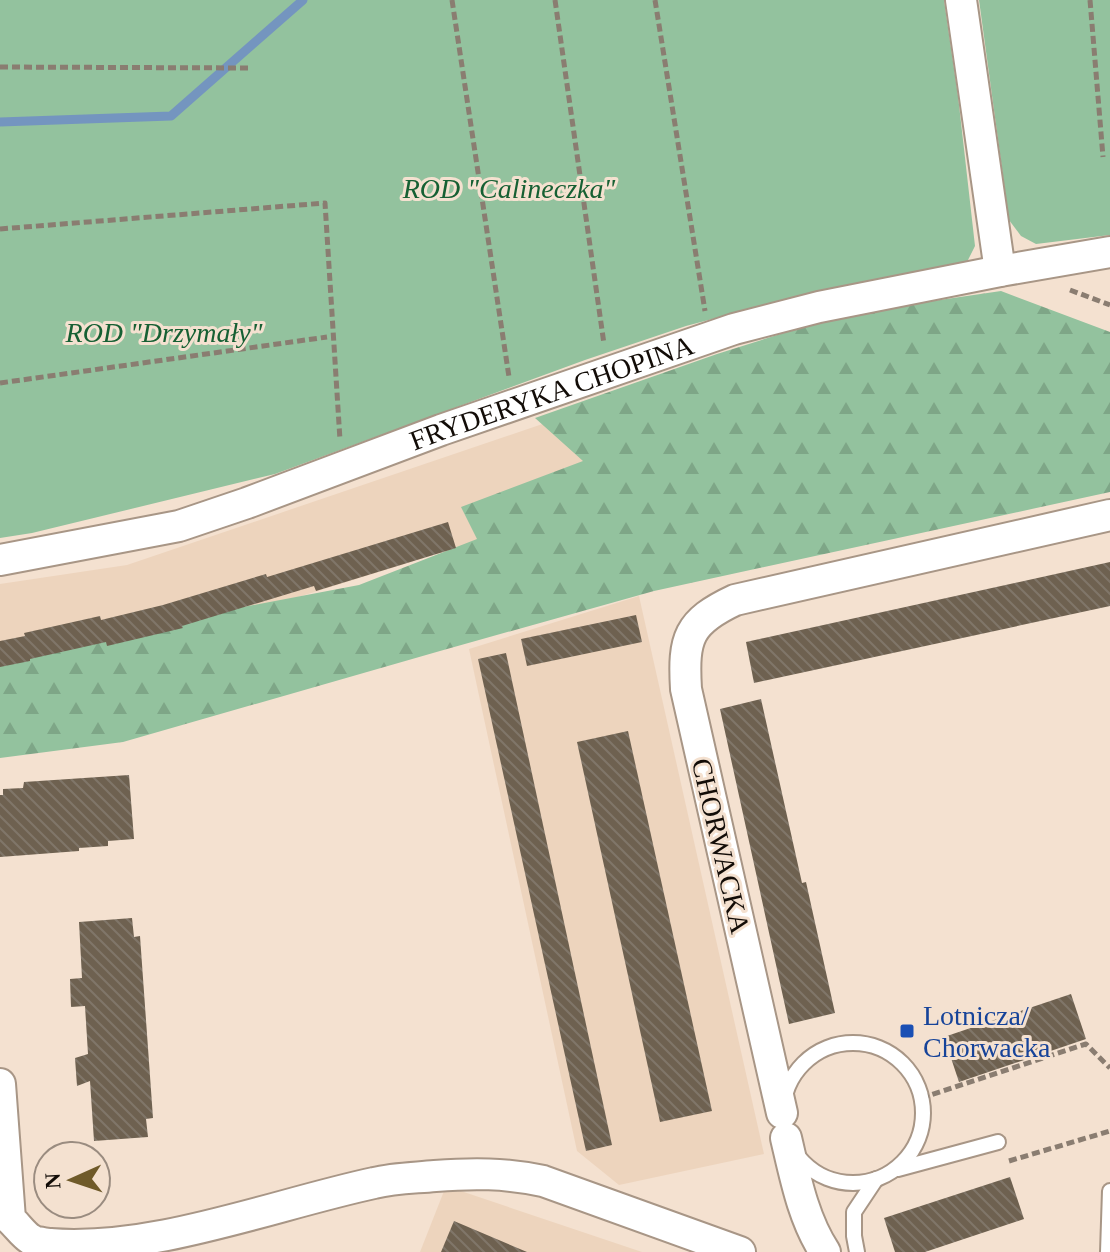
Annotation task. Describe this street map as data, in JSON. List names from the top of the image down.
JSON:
{
  "streets": {
    "street": ["FRYDERYKA CHOPINA", "CHORWACKA"]
  },
  "parks": ["ROD \"Calineczka\"", "ROD \"Drzymały\""],
  "places": {
    "transit": ["Lotnicza/ Chorwacka"]
  },
  "north": "left"
}
